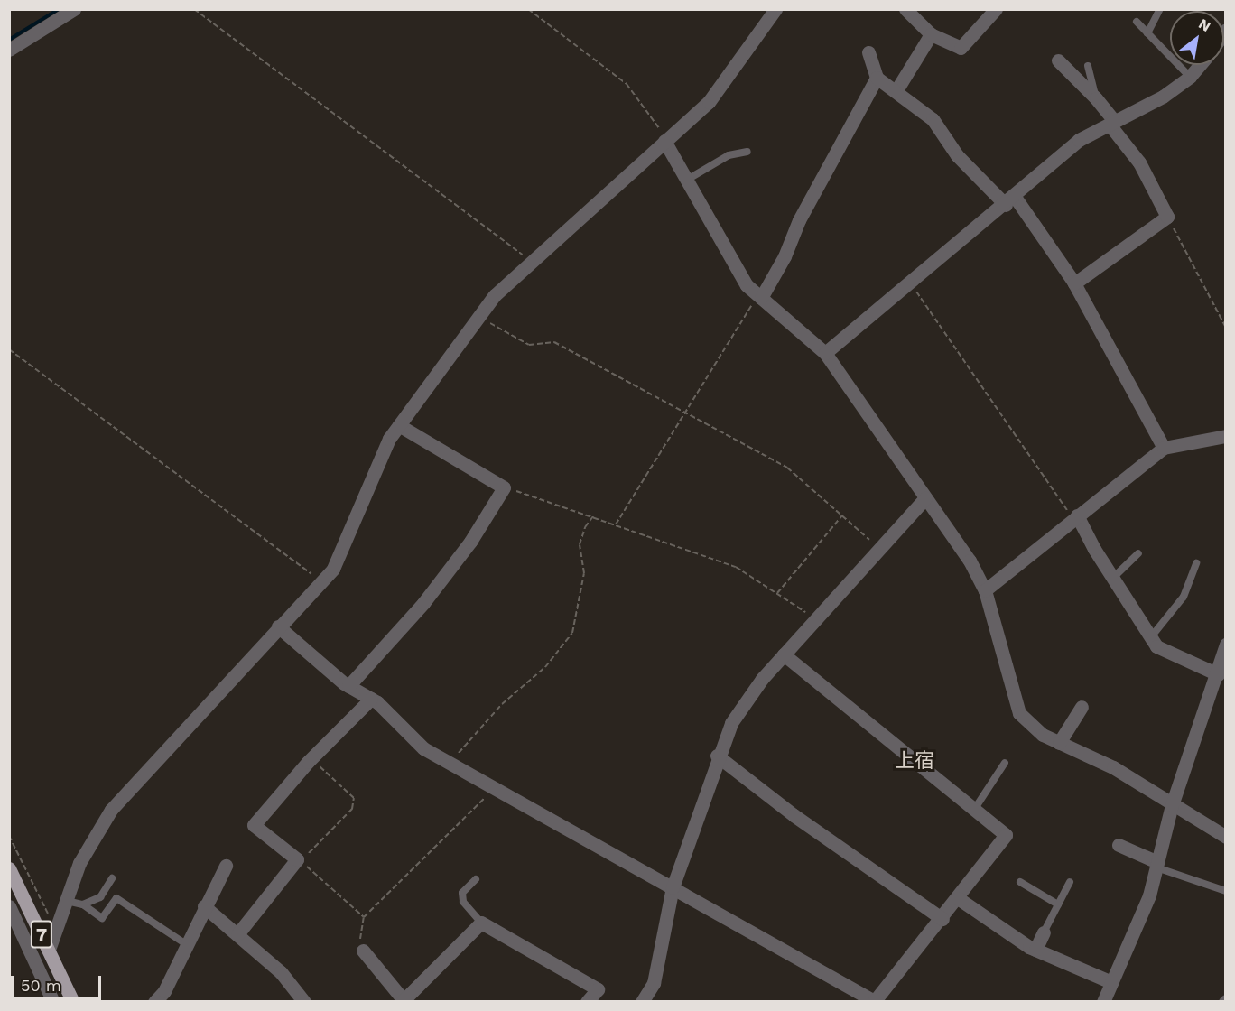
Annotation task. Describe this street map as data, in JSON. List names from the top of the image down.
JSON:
{
  "streets": {
    "main road": ["7"]
  },
  "districts": ["上宿"],
  "scale_bar": "50 m",
  "north": "top right"
}
